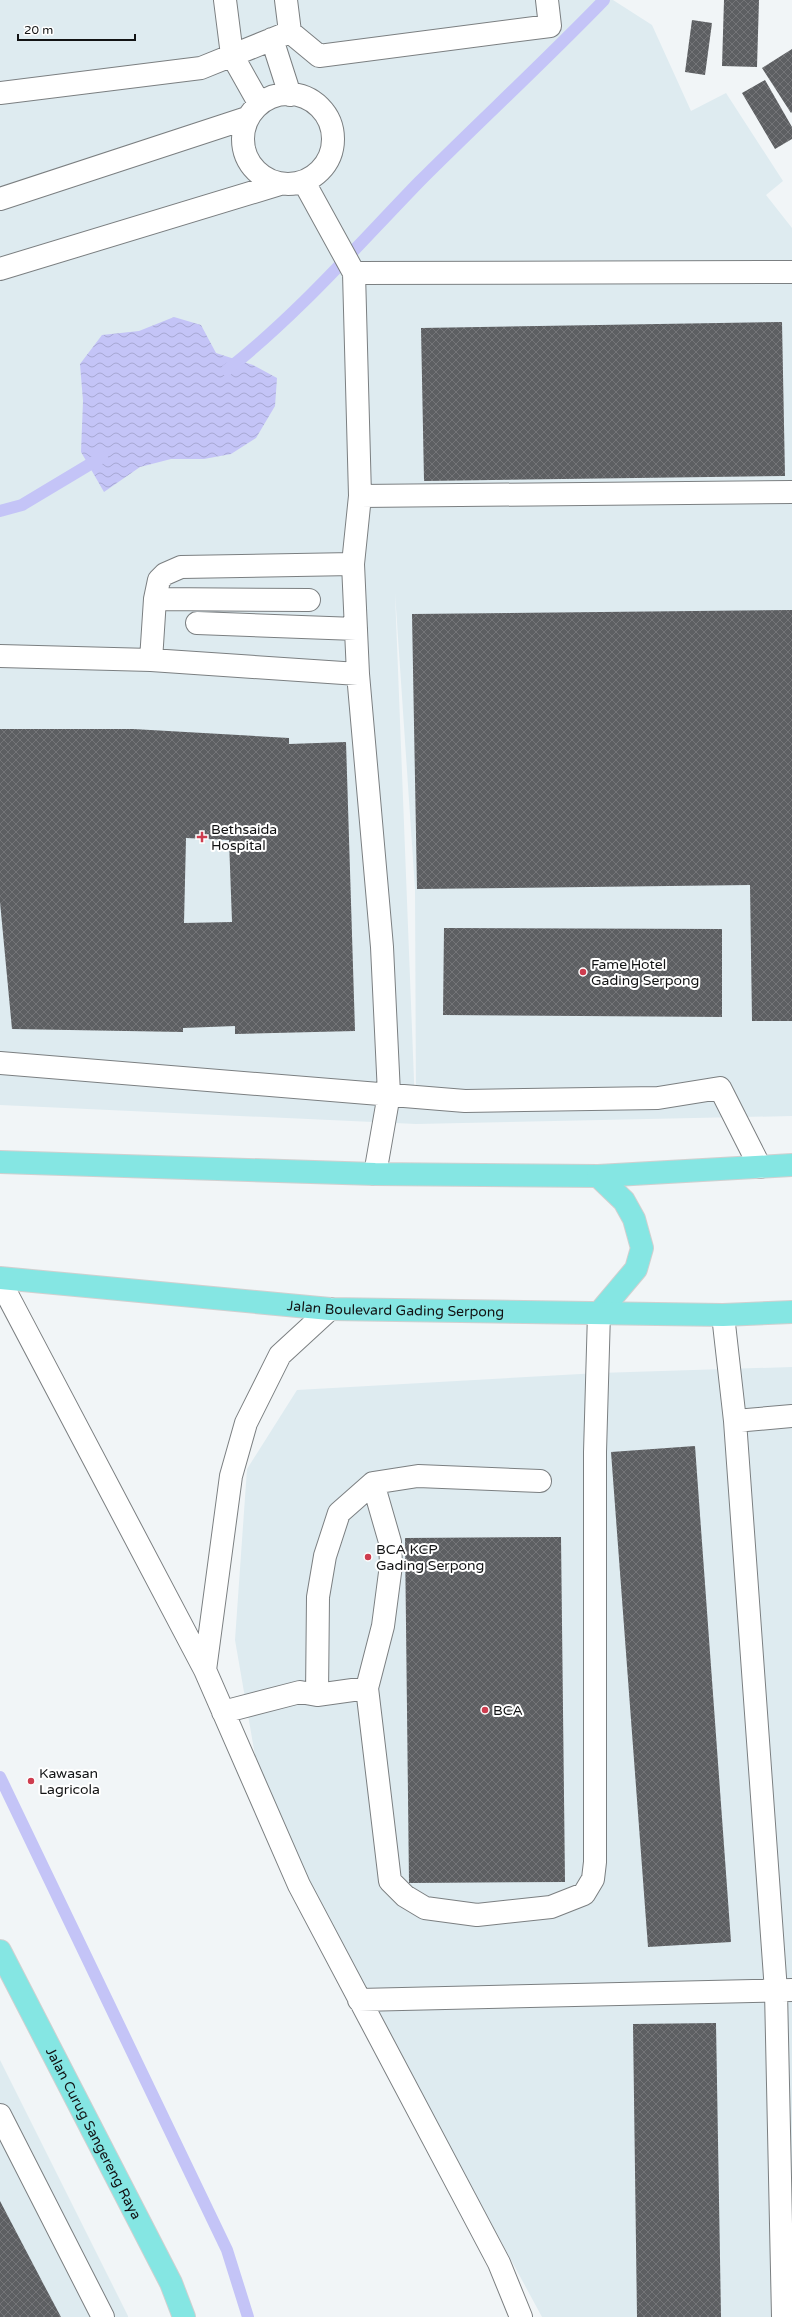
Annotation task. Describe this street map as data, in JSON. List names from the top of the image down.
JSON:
{
  "streets": {
    "main road": ["Jalan Boulevard Gading Serpong", "Jalan Curug Sangereng Raya"]
  },
  "places": {
    "health": ["Bethsaida Hospital"],
    "other": [
      "Fame Hotel Gading Serpong",
      "BCA KCP Gading Serpong",
      "BCA",
      "Kawasan Lagricola"
    ]
  },
  "scale_bar": "20 m"
}
